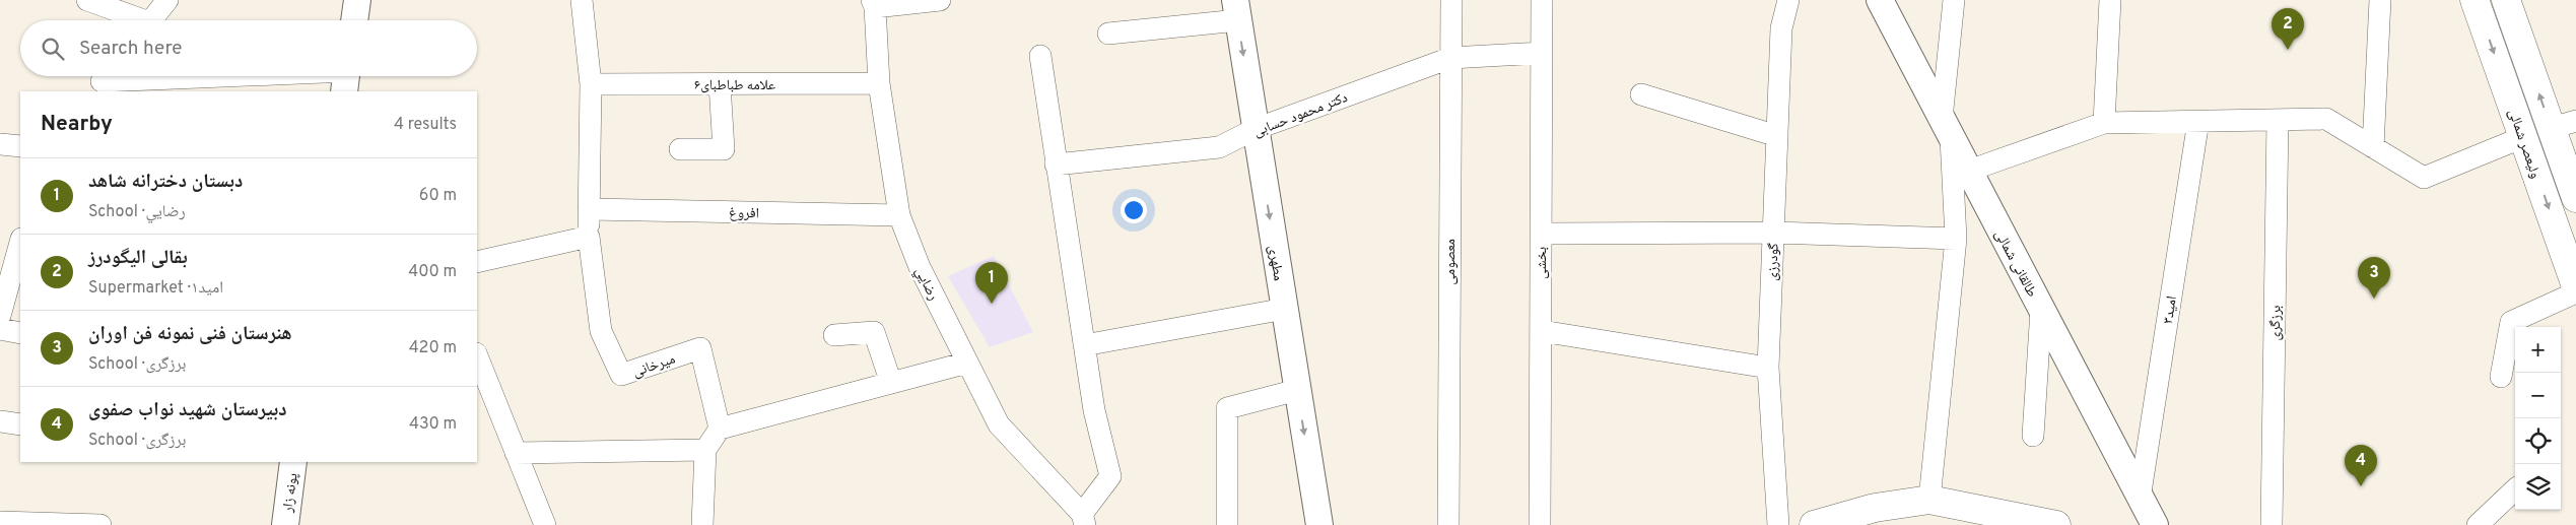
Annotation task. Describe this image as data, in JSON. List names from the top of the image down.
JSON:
{
  "streets": {
    "main road": ["ولیعصر شمالی"],
    "street": [
      "علامه طباطبای۶",
      "دکتر محمود حسابی",
      "افروغ",
      "معصومی",
      "گودرزی",
      "مطهری",
      "بخشی",
      "طالقانی شمالی",
      "رضایي",
      "امید۳",
      "برزگری",
      "میرخانی",
      "پونه زار"
    ]
  },
  "crossings": [
    ["علامه طباطبای۶", "رضایي"],
    ["دکتر محمود حسابی", "معصومی"],
    ["دکتر محمود حسابی", "مطهری"],
    ["دکتر محمود حسابی", "بخشی"],
    ["افروغ", "رضایي"],
    ["طالقانی شمالی", "امید۳"]
  ],
  "page": {
    "pins": [
      "2",
      "3",
      "1",
      "4"
    ],
    "search": "Search here",
    "heading": ["Nearby", "4 results"],
    "list": [
      {
        "mark": "1",
        "name": "دبستان دخترانه شاهد",
        "note": "School · رضایي",
        "value": "60 m"
      },
      {
        "mark": "2",
        "name": "بقالی الیگودرز",
        "note": "Supermarket · امید۱",
        "value": "400 m"
      },
      {
        "mark": "3",
        "name": "هنرستان فنی نمونه فن اوران",
        "note": "School · برزگری",
        "value": "420 m"
      },
      {
        "mark": "4",
        "name": "دبیرستان شهید نواب صفوی",
        "note": "School · برزگری",
        "value": "430 m"
      }
    ],
    "map_buttons": ["+", "−"]
  }
}
